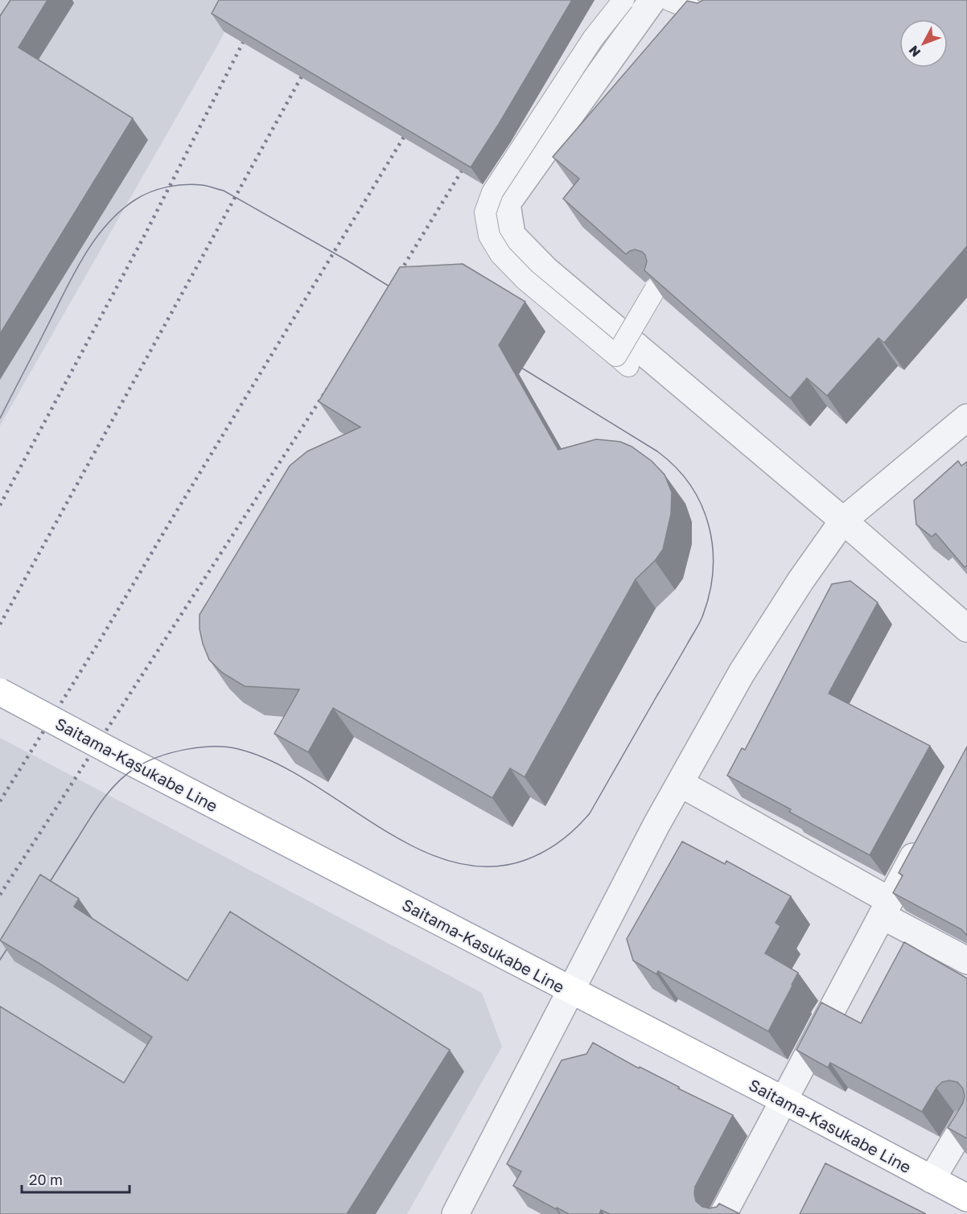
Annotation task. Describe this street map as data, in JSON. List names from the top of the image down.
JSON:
{
  "streets": {
    "main road": ["Saitama-Kasukabe Line"]
  },
  "scale_bar": "20 m",
  "north": "bottom left"
}
